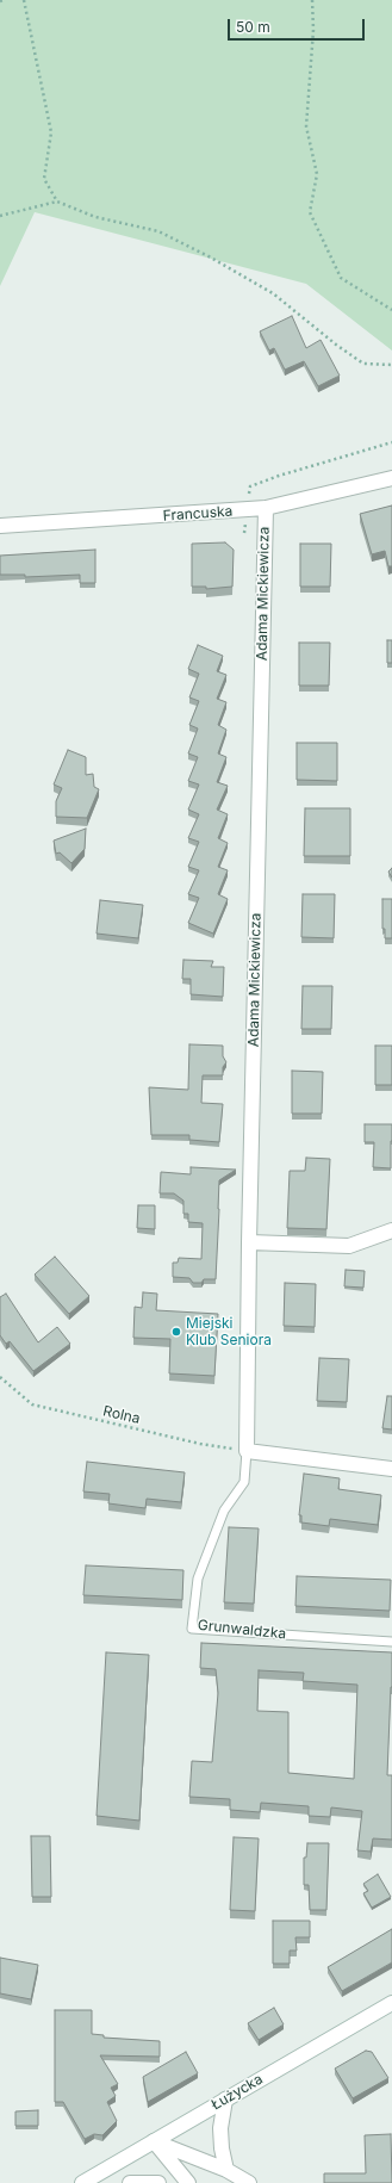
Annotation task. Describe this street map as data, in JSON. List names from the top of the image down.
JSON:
{
  "streets": {
    "street": ["Francuska", "Adama Mickiewicza", "Łużycka"],
    "lane": ["Grunwaldzka"],
    "path": ["Rolna"]
  },
  "crossings": [
    ["Francuska", "Adama Mickiewicza"],
    ["Adama Mickiewicza", "Rolna"],
    ["Adama Mickiewicza", "Grunwaldzka"],
    ["Rolna", "Grunwaldzka"]
  ],
  "places": ["Miejski Klub Seniora"],
  "scale_bar": "50 m"
}
